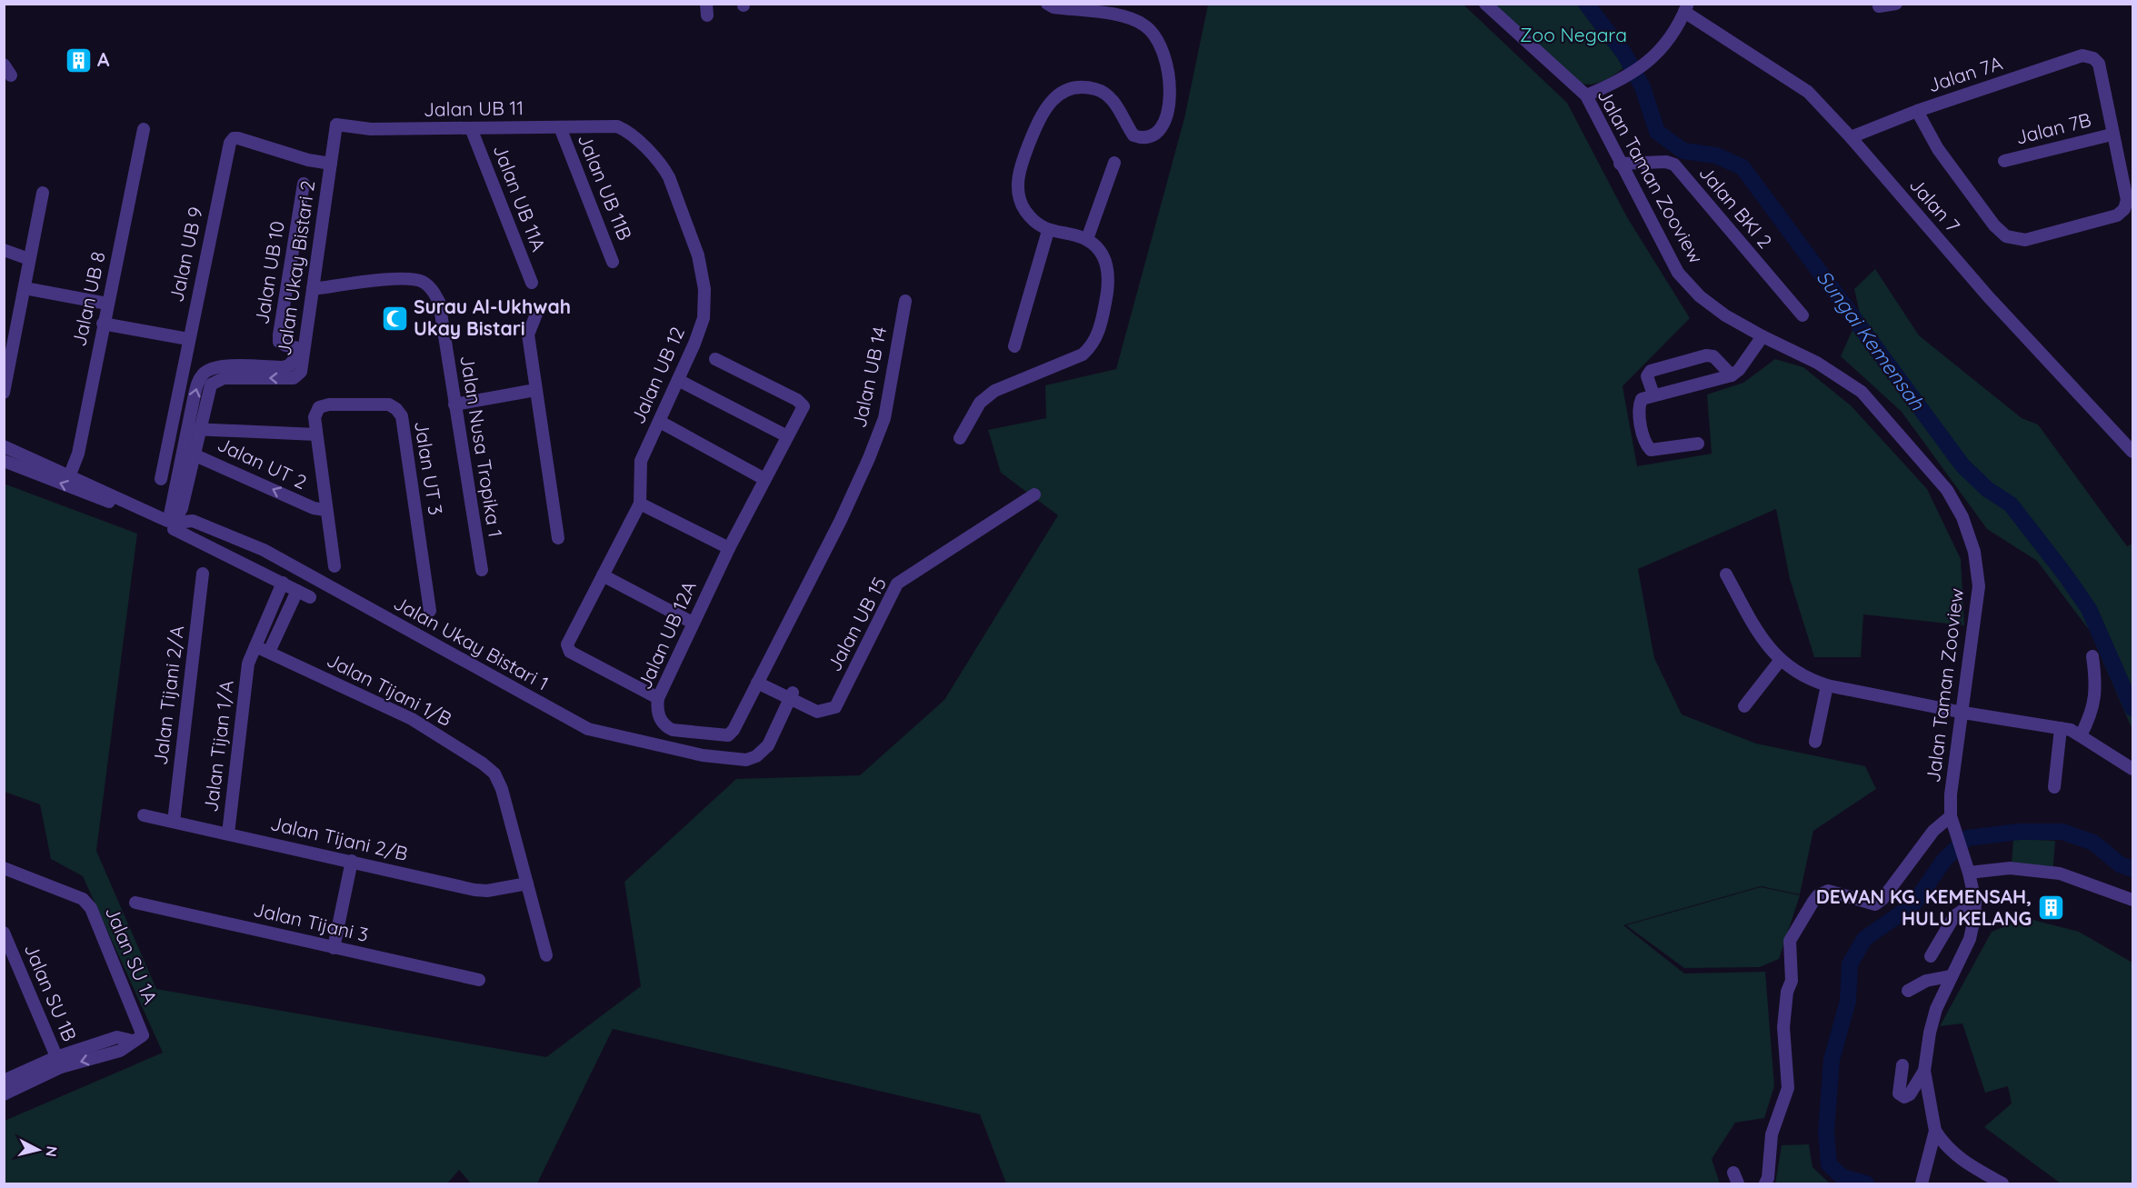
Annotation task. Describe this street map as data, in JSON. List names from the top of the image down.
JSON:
{
  "streets": {
    "street": [
      "Jalan 7A",
      "Jalan UB 11",
      "Jalan 7B",
      "Jalan Taman Zooview",
      "Jalan UB 11B",
      "Jalan UB 11A",
      "Jalan 7",
      "Jalan BKI 2",
      "Jalan UB 9",
      "Jalan Ukay Bistari 2",
      "Jalan UB 10",
      "Jalan UB 8",
      "Jalan UB 12",
      "Jalan UB 14",
      "Jalan Nusa Tropika 1",
      "Jalan UT 2",
      "Jalan UT 3",
      "Jalan UB 15",
      "Jalan UB 12A",
      "Jalan Ukay Bistari 1",
      "Jalan Tijani 1/B",
      "Jalan Tijani 2/A",
      "Jalan Tijan 1/A",
      "Jalan Tijani 2/B",
      "Jalan Tijani 3",
      "Jalan SU 1A",
      "Jalan SU 1B"
    ]
  },
  "crossings": [
    ["Jalan 7A", "Jalan 7B"],
    ["Jalan 7A", "Jalan 7"],
    ["Jalan UB 11", "Jalan UB 11B"],
    ["Jalan UB 11", "Jalan UB 11A"],
    ["Jalan UB 11", "Jalan Ukay Bistari 2"],
    ["Jalan UB 11", "Jalan UB 12"],
    ["Jalan Taman Zooview", "Jalan BKI 2"],
    ["Jalan UB 9", "Jalan Ukay Bistari 2"],
    ["Jalan Ukay Bistari 2", "Jalan UB 10"],
    ["Jalan Ukay Bistari 2", "Jalan Nusa Tropika 1"],
    ["Jalan UB 8", "Jalan Ukay Bistari 1"],
    ["Jalan UB 12", "Jalan UB 12A"],
    ["Jalan UB 14", "Jalan UB 12A"],
    ["Jalan UT 2", "Jalan UT 3"],
    ["Jalan UB 15", "Jalan UB 12A"],
    ["Jalan UB 15", "Jalan Ukay Bistari 1"],
    ["Jalan Tijani 1/B", "Jalan Tijan 1/A"],
    ["Jalan Tijani 1/B", "Jalan Tijani 2/B"],
    ["Jalan Tijani 2/A", "Jalan Tijani 2/B"],
    ["Jalan Tijan 1/A", "Jalan Tijani 2/B"],
    ["Jalan SU 1A", "Jalan SU 1B"]
  ],
  "water": ["Sungai Kemensah"],
  "parks": ["Zoo Negara"],
  "places": {
    "building": ["A", "DEWAN KG. KEMENSAH, HULU KELANG"],
    "mosque": ["Surau Al-Ukhwah Ukay Bistari"]
  },
  "north": "right"
}
